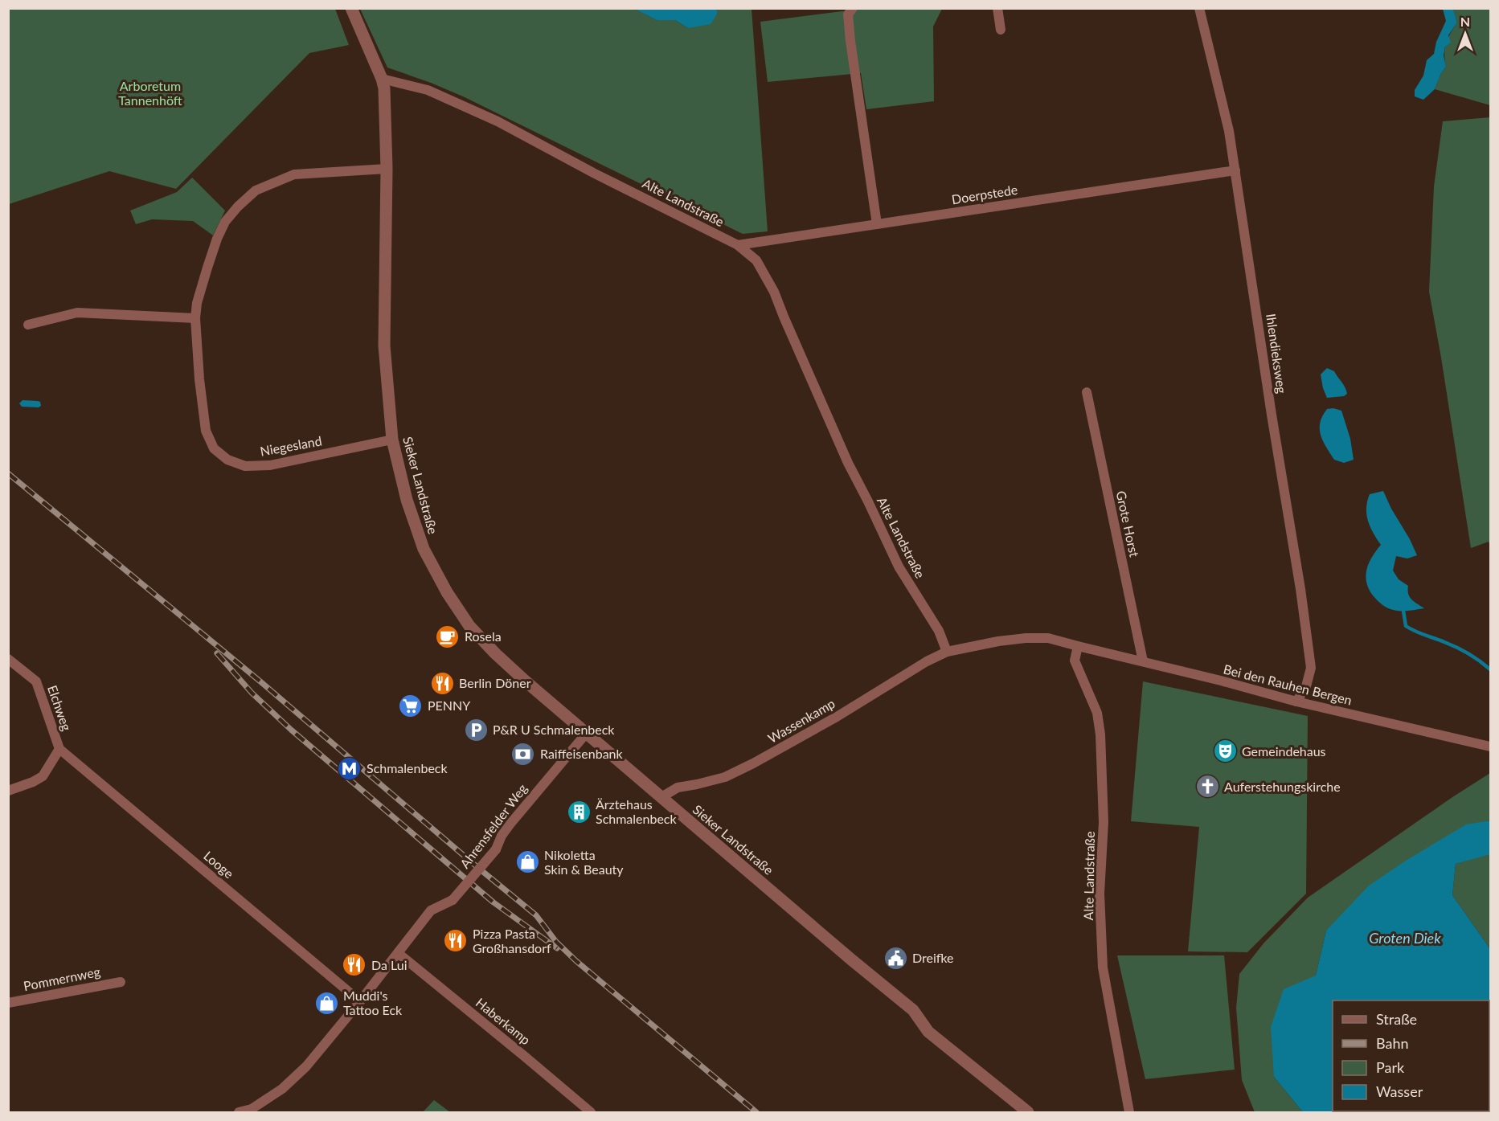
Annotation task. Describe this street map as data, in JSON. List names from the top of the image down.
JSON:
{
  "streets": {
    "street": [
      "Doerpstede",
      "Alte Landstraße",
      "Ihlendieksweg",
      "Niegesland",
      "Sieker Landstraße",
      "Grote Horst",
      "Bei den Rauhen Bergen",
      "Elchweg",
      "Wassenkamp",
      "Ahrensfelder Weg",
      "Looge",
      "Pommernweg",
      "Haberkamp"
    ]
  },
  "crossings": [
    ["Doerpstede", "Alte Landstraße"],
    ["Doerpstede", "Ihlendieksweg"],
    ["Alte Landstraße", "Sieker Landstraße"],
    ["Alte Landstraße", "Bei den Rauhen Bergen"],
    ["Alte Landstraße", "Wassenkamp"],
    ["Ihlendieksweg", "Bei den Rauhen Bergen"],
    ["Niegesland", "Sieker Landstraße"],
    ["Sieker Landstraße", "Wassenkamp"],
    ["Sieker Landstraße", "Ahrensfelder Weg"],
    ["Grote Horst", "Bei den Rauhen Bergen"],
    ["Elchweg", "Looge"],
    ["Ahrensfelder Weg", "Looge"],
    ["Ahrensfelder Weg", "Haberkamp"]
  ],
  "water": ["Groten Diek"],
  "parks": ["Arboretum Tannenhöft"],
  "places": {
    "cafe": ["Rosela"],
    "restaurant": ["Berlin Döner", "Pizza Pasta Großhansdorf", "Da Lui"],
    "supermarket": ["PENNY"],
    "parking": ["P&R U Schmalenbeck"],
    "theatre": ["Gemeindehaus"],
    "bank": ["Raiffeisenbank"],
    "metro station": ["Schmalenbeck"],
    "church": ["Auferstehungskirche"],
    "building": ["Ärztehaus Schmalenbeck"],
    "shop": ["Nikoletta Skin & Beauty", "Muddi's Tattoo Eck"],
    "public building": ["Dreifke"]
  },
  "legend": [
    "Straße",
    "Bahn",
    "Park",
    "Wasser"
  ],
  "north": "top"
}
